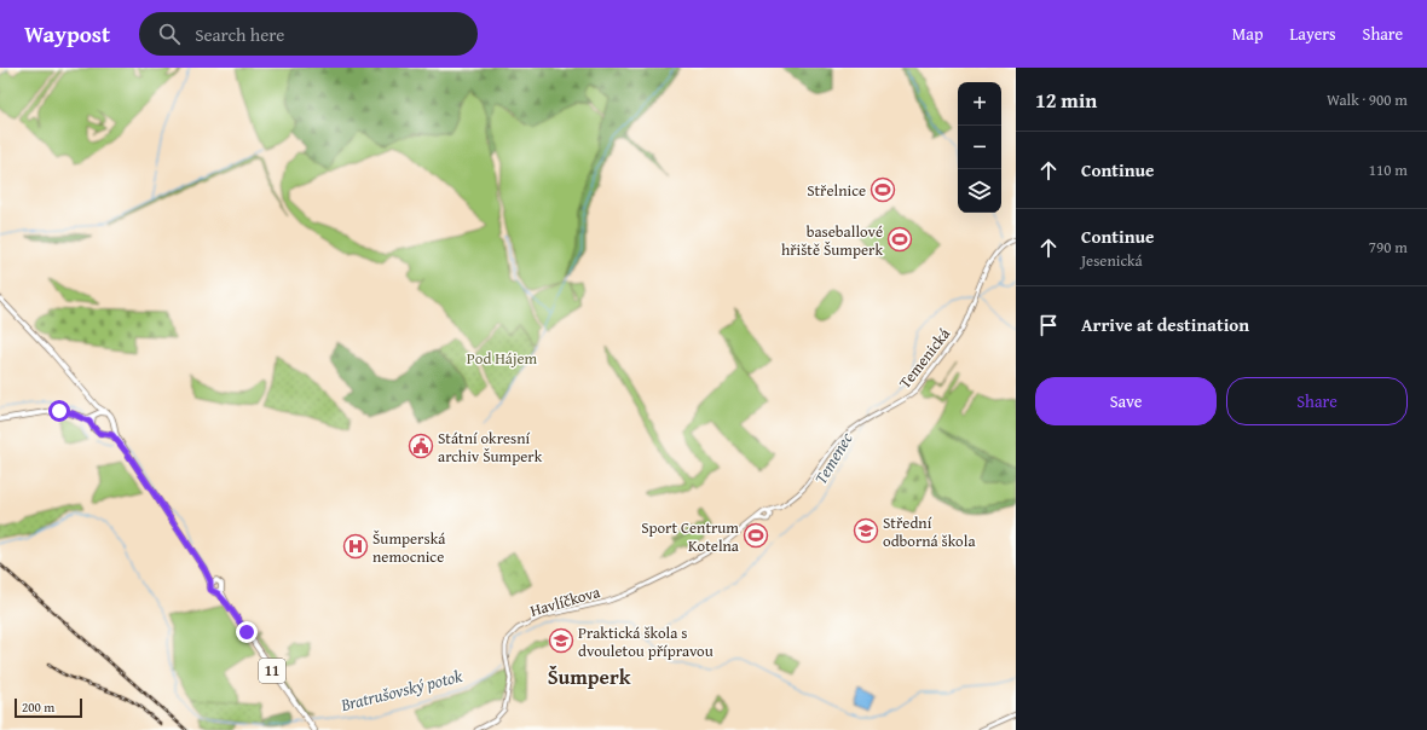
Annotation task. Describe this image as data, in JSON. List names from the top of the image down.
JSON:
{
  "streets": {
    "main road": ["11"],
    "street": ["Temenická", "Havlíčkova"]
  },
  "crossings": [
    ["Temenická", "Havlíčkova"]
  ],
  "districts": ["Šumperk"],
  "water": ["Temenec", "Bratrušovský potok"],
  "parks": ["Pod Hájem"],
  "places": {
    "sports": ["Střelnice", "baseballové hřiště Šumperk", "Sport Centrum Kotelna"],
    "public building": ["Státní okresní archiv Šumperk"],
    "school or university": ["Střední odborná škola", "Praktická škola s dvouletou přípravou"],
    "hospital": ["Šumperská nemocnice"]
  },
  "scale_bar": "200 m",
  "page": {
    "header": "Waypost",
    "search": "Search here",
    "nav": ["Map", "Layers", "Share"],
    "heading": ["12 min", "Walk · 900 m"],
    "map_buttons": ["+", "−"],
    "list": [
      ["Continue", "110 m"],
      ["Continue", "Jesenická", "790 m"],
      "Arrive at destination"
    ],
    "buttons": ["Save", "Share"],
    "scale": "200 m"
  }
}
